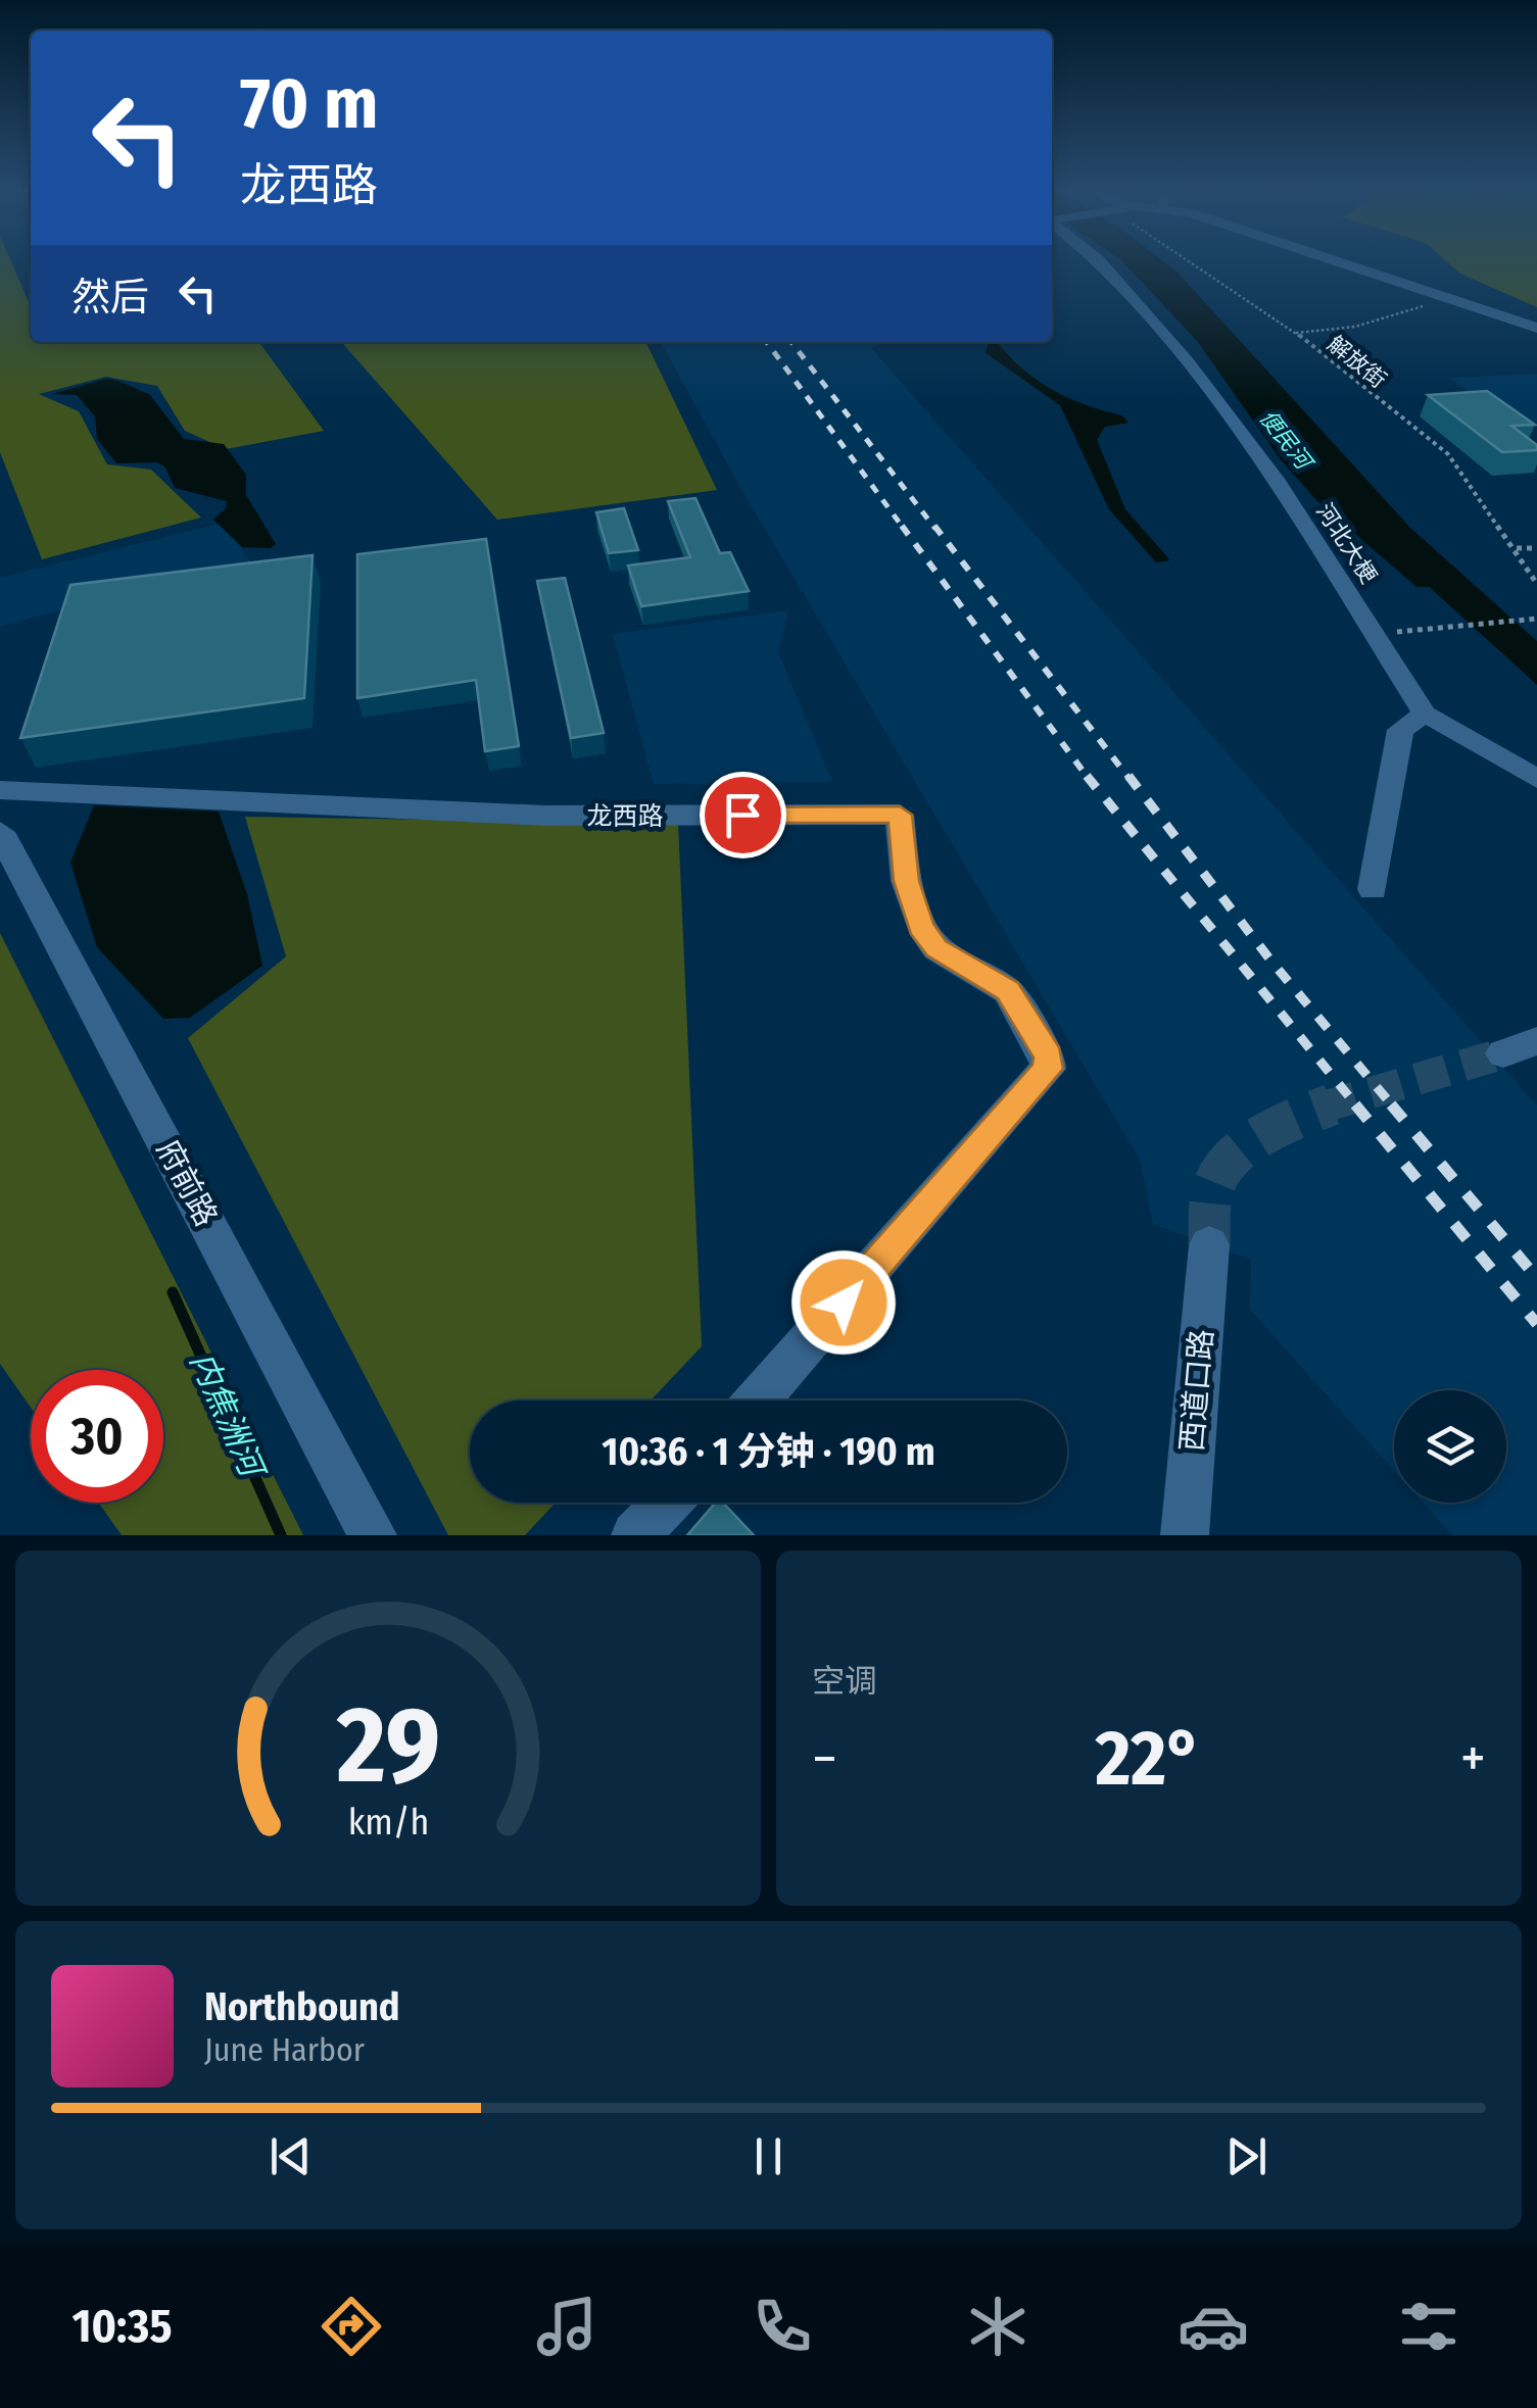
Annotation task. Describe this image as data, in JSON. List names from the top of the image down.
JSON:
{
  "streets": {
    "street": [
      "河北大梗",
      "龙西路",
      "府前路",
      "西道口路"
    ],
    "path": ["解放街"]
  },
  "water": ["便民河", "内焦洲河"],
  "page": {
    "turn": ["70 m", "龙西路"],
    "then": "然后",
    "limit": "30",
    "trip": "10:36 · 1 分钟 · 190 m",
    "tile": "空调",
    "heat": ["−", "22°", "+"],
    "song": ["Northbound", "June Harbor"],
    "tabs": "10:35",
    "gauge": ["29", "km/h"]
  }
}
